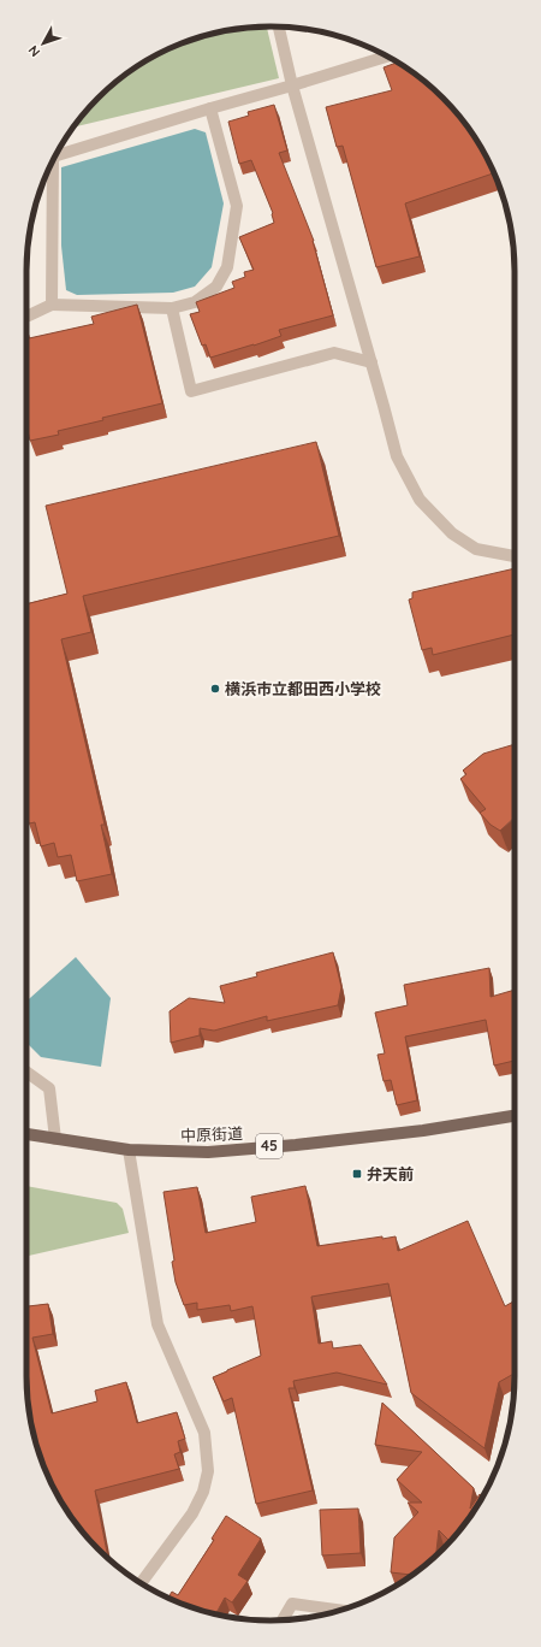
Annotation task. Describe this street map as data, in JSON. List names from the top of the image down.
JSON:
{
  "streets": {
    "main road": ["中原街道", "45"]
  },
  "places": {
    "other": ["横浜市立都田西小学校"],
    "transit": ["弁天前"]
  },
  "north": "bottom left"
}
